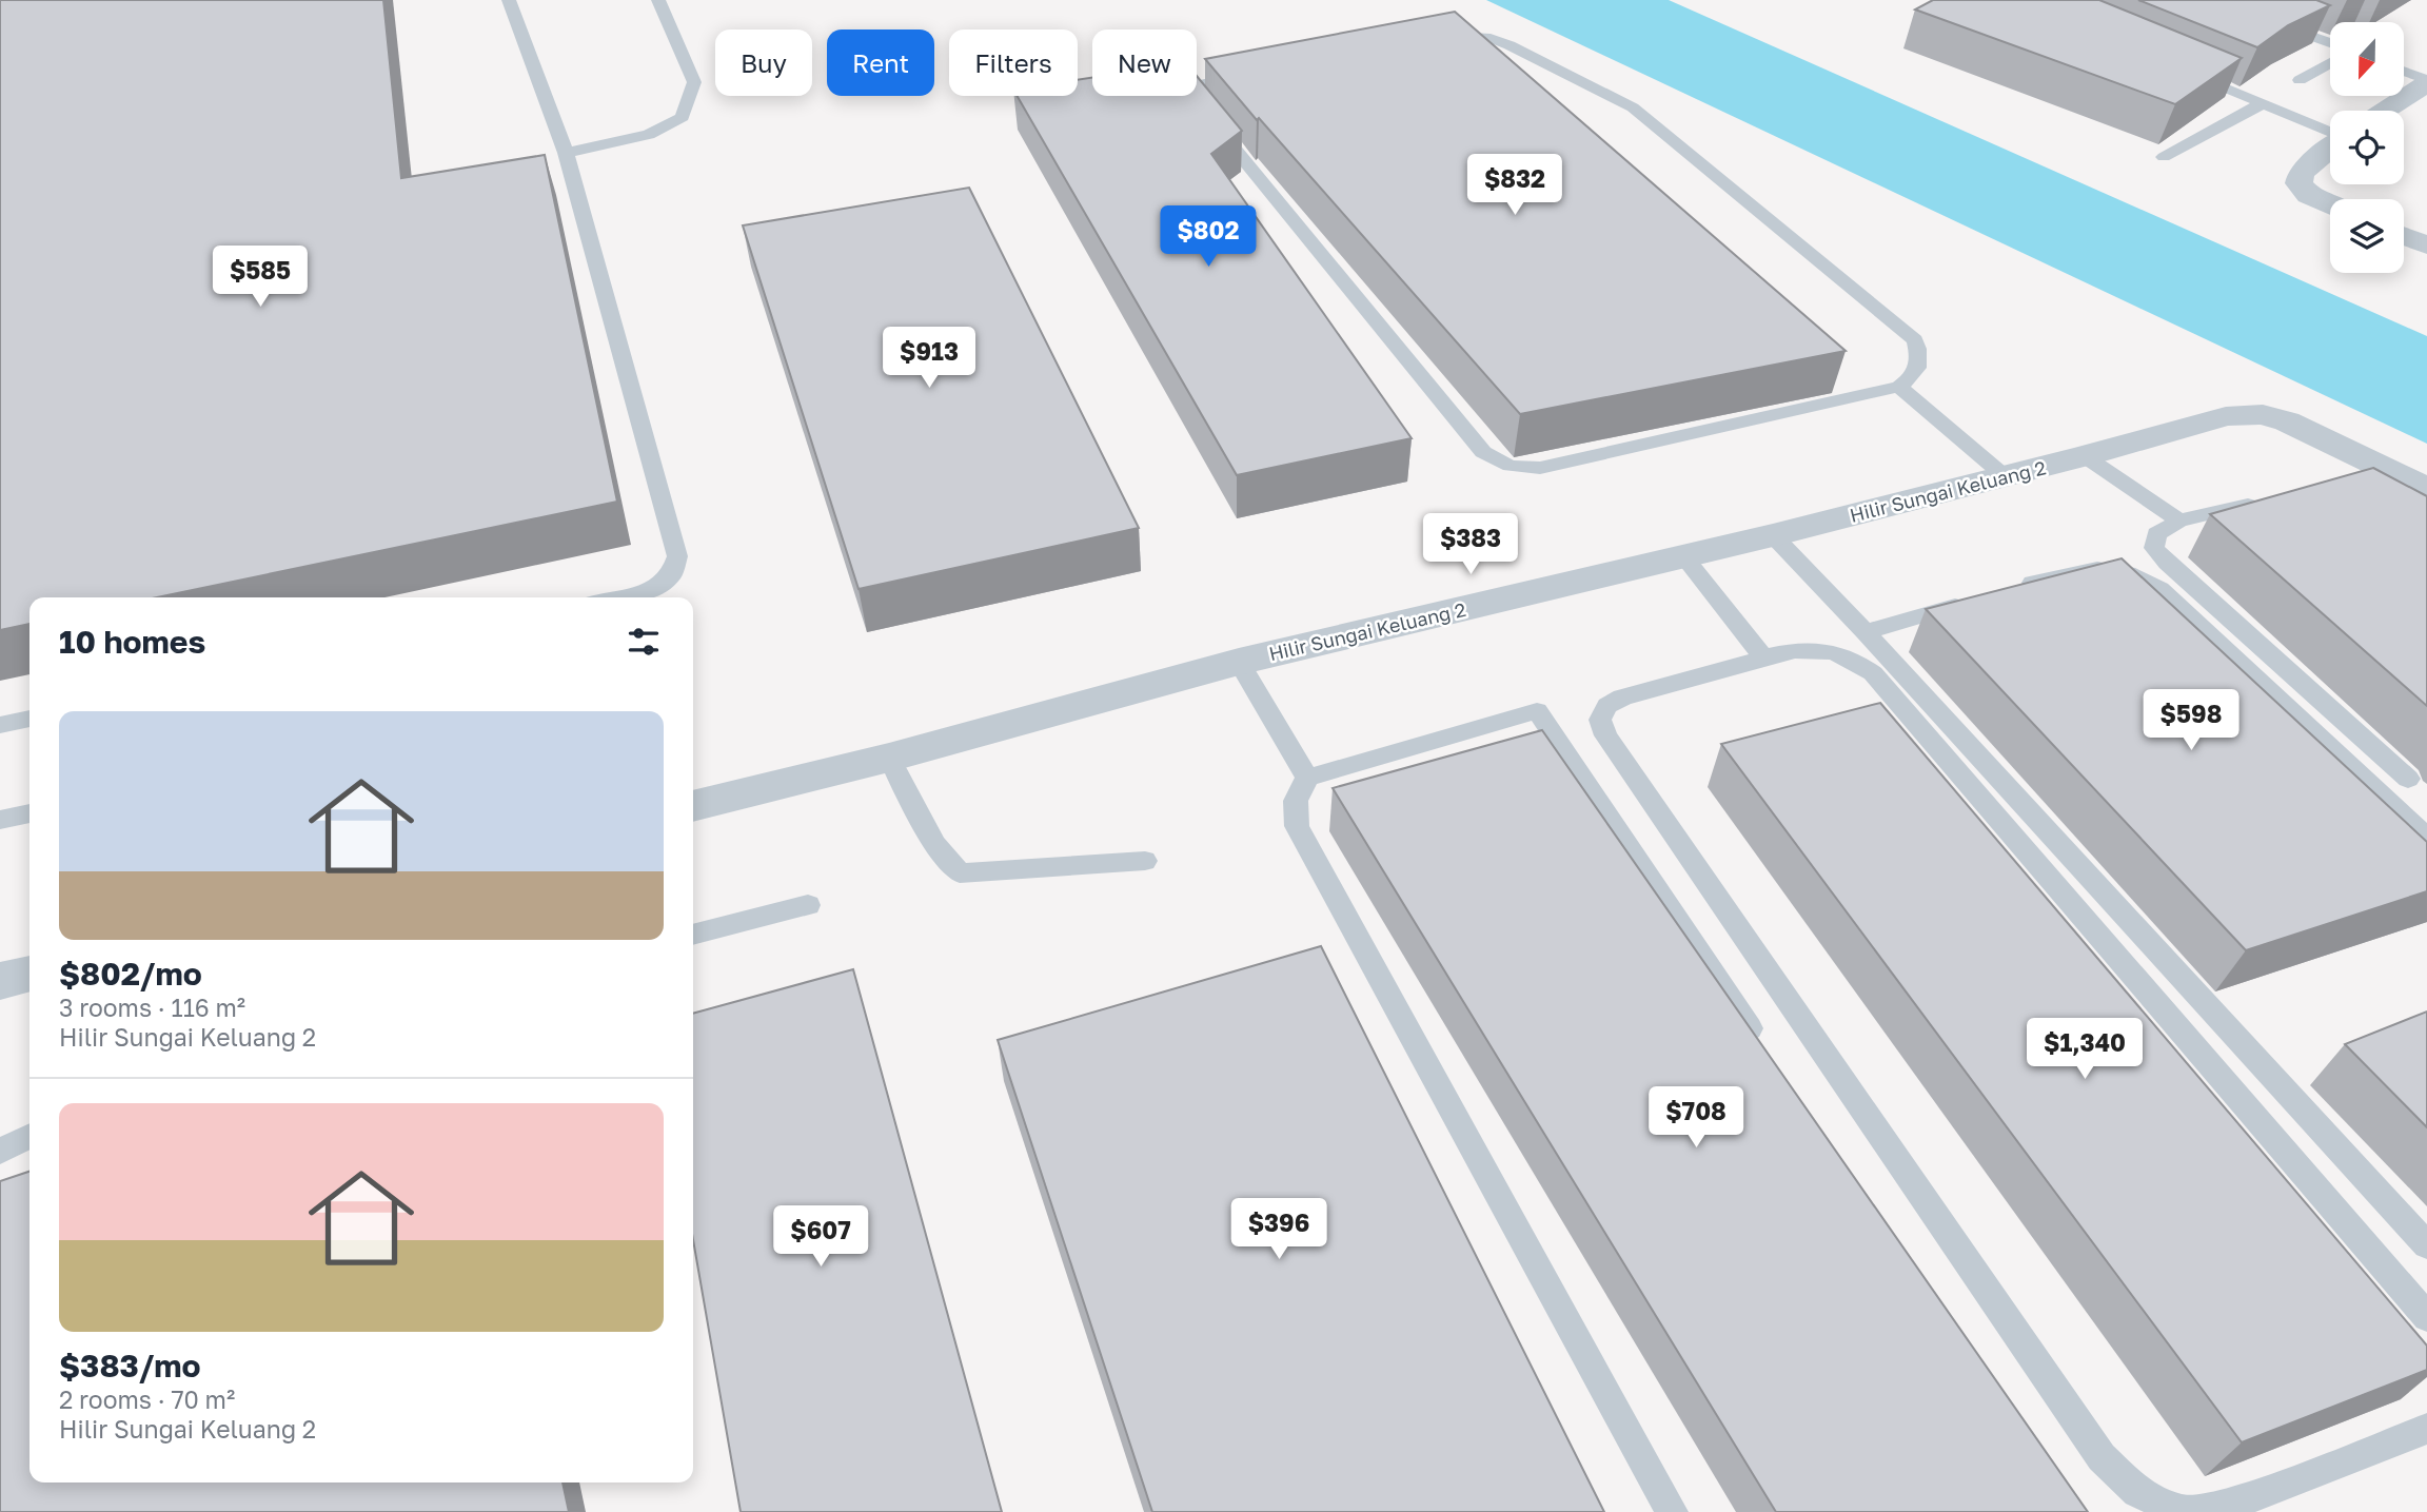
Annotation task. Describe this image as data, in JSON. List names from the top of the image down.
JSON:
{
  "streets": {
    "street": ["Hilir Sungai Keluang 2"]
  },
  "north": "bottom",
  "page": {
    "chip": [
      "Buy",
      "Rent",
      "Filters",
      "New"
    ],
    "price": [
      "$832",
      "$802",
      "$585",
      "$913",
      "$383",
      "$598",
      "$1,340",
      "$708",
      "$396",
      "$607"
    ],
    "heading": "10 homes",
    "list": [
      {
        "name": "$802/mo",
        "note": "3 rooms · 116 m² · Hilir Sungai Keluang 2"
      },
      {
        "name": "$383/mo",
        "note": "2 rooms · 70 m² · Hilir Sungai Keluang 2"
      }
    ]
  }
}
